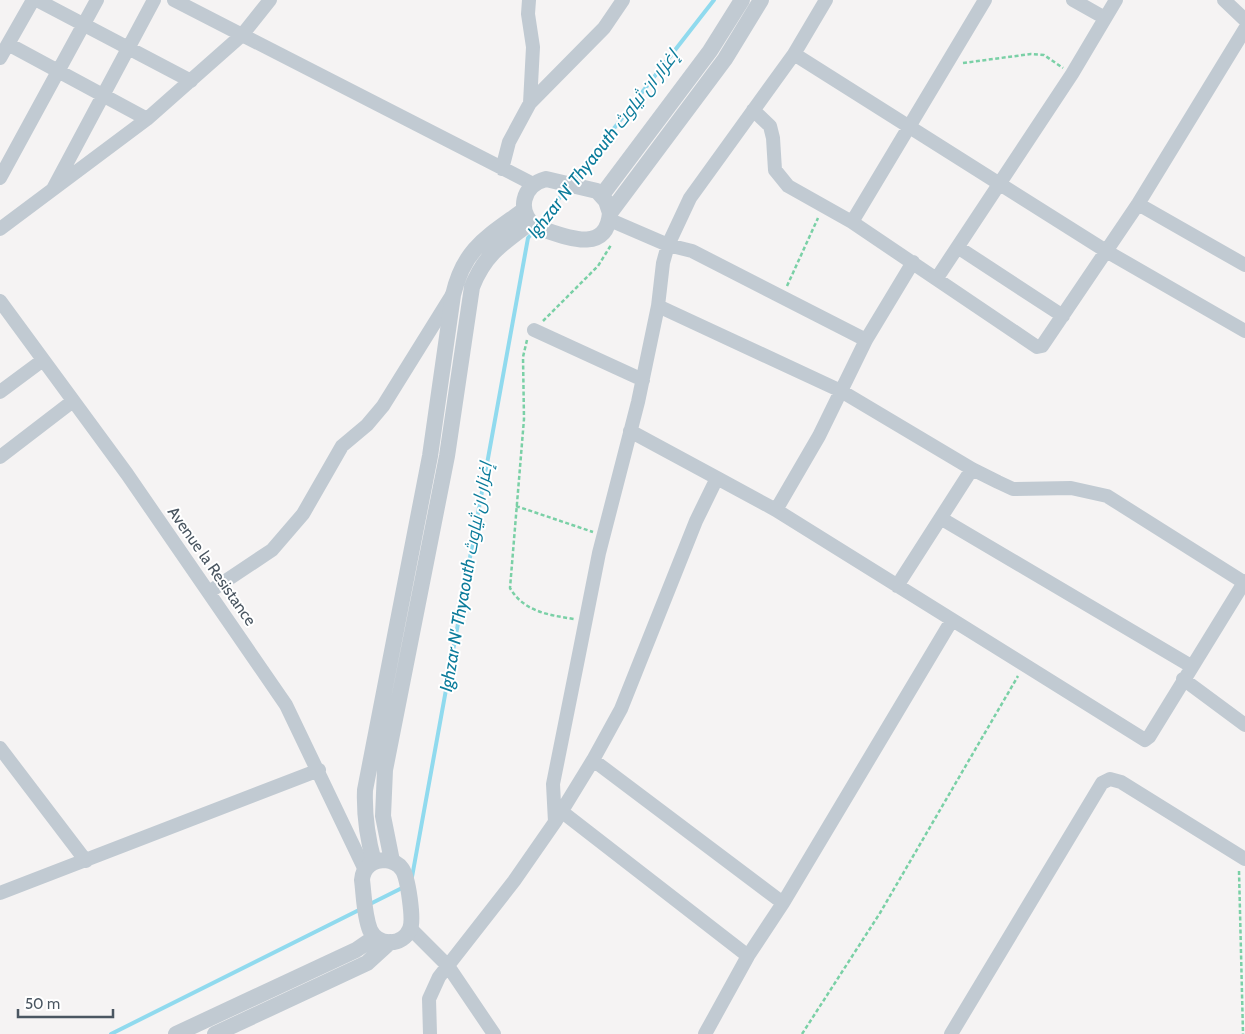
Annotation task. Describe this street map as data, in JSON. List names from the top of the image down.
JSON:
{
  "streets": {
    "street": ["Avenue la Resistance"]
  },
  "water": ["Ighzar N' Thyaouth إغزار ان ثياوث"],
  "scale_bar": "50 m"
}
